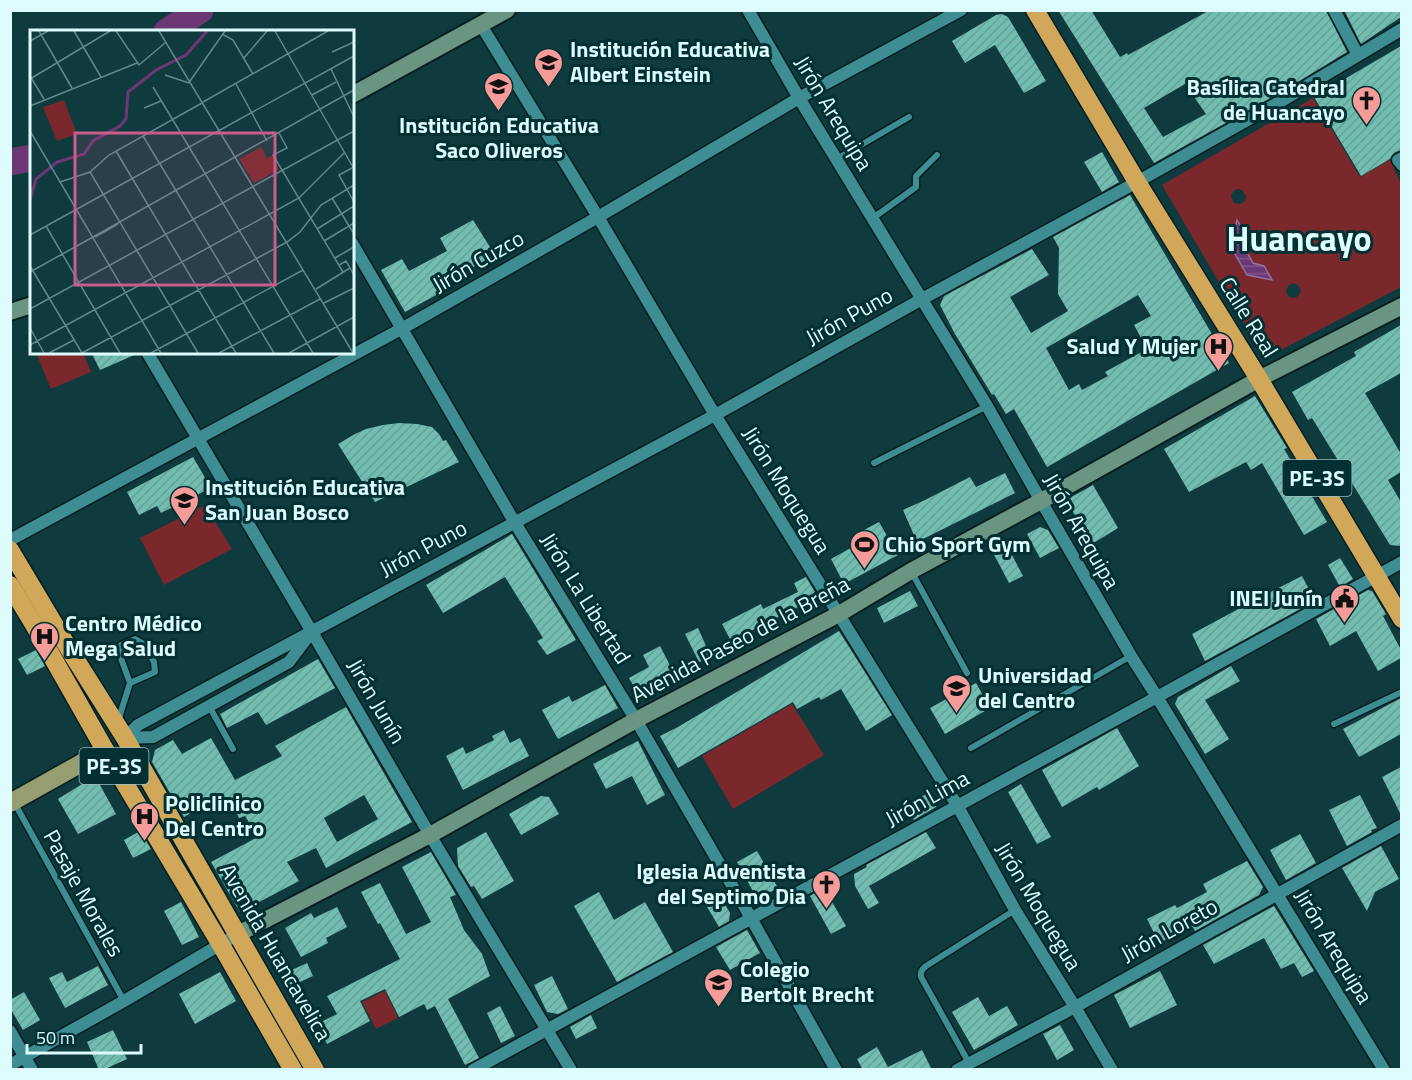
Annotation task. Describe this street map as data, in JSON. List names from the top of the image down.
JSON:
{
  "streets": {
    "highway": ["Calle Real", "PE-3S", "Avenida Huancavelica"],
    "street": [
      "Jirón Arequipa",
      "Jirón Cuzco",
      "Jirón Puno",
      "Jirón Moquegua",
      "Jirón La Libertad",
      "Avenida Paseo de la Breña",
      "Jirón Junín",
      "Jirón Lima",
      "Jirón Loreto"
    ],
    "lane": ["Pasaje Morales"]
  },
  "crossings": [
    ["Jirón Arequipa", "Jirón Cuzco"],
    ["Jirón Arequipa", "Jirón Puno"],
    ["Jirón Arequipa", "Avenida Paseo de la Breña"],
    ["Jirón Arequipa", "Jirón Lima"],
    ["Jirón Arequipa", "Jirón Loreto"],
    ["Jirón Cuzco", "Jirón Moquegua"],
    ["Jirón Cuzco", "Jirón La Libertad"],
    ["Jirón Cuzco", "Jirón Junín"],
    ["Jirón Puno", "Calle Real"],
    ["Jirón Puno", "Jirón Moquegua"],
    ["Jirón Puno", "Jirón La Libertad"],
    ["Jirón Puno", "Jirón Junín"],
    ["Jirón Puno", "Avenida Huancavelica"],
    ["Calle Real", "Avenida Paseo de la Breña"],
    ["Calle Real", "Jirón Lima"],
    ["Jirón Moquegua", "Avenida Paseo de la Breña"],
    ["Jirón Moquegua", "Jirón Lima"],
    ["Jirón Moquegua", "Jirón Loreto"],
    ["Jirón La Libertad", "Avenida Paseo de la Breña"],
    ["Jirón La Libertad", "Jirón Lima"],
    ["Avenida Paseo de la Breña", "Jirón Junín"],
    ["Avenida Paseo de la Breña", "Avenida Huancavelica"],
    ["Jirón Junín", "Jirón Lima"]
  ],
  "districts": ["Huancayo"],
  "places": {
    "school or university": [
      "Institución Educativa Albert Einstein",
      "Institución Educativa Saco Oliveros",
      "Institución Educativa San Juan Bosco",
      "Universidad del Centro",
      "Colegio Bertolt Brecht"
    ],
    "church": ["Basílica Catedral de Huancayo", "Iglesia Adventista del Septimo Dia"],
    "hospital": ["Salud Y Mujer", "Centro Médico Mega Salud", "Policlinico Del Centro"],
    "sports": ["Chio Sport Gym"],
    "public building": ["INEI Junín"]
  },
  "scale_bar": "50 m"
}
